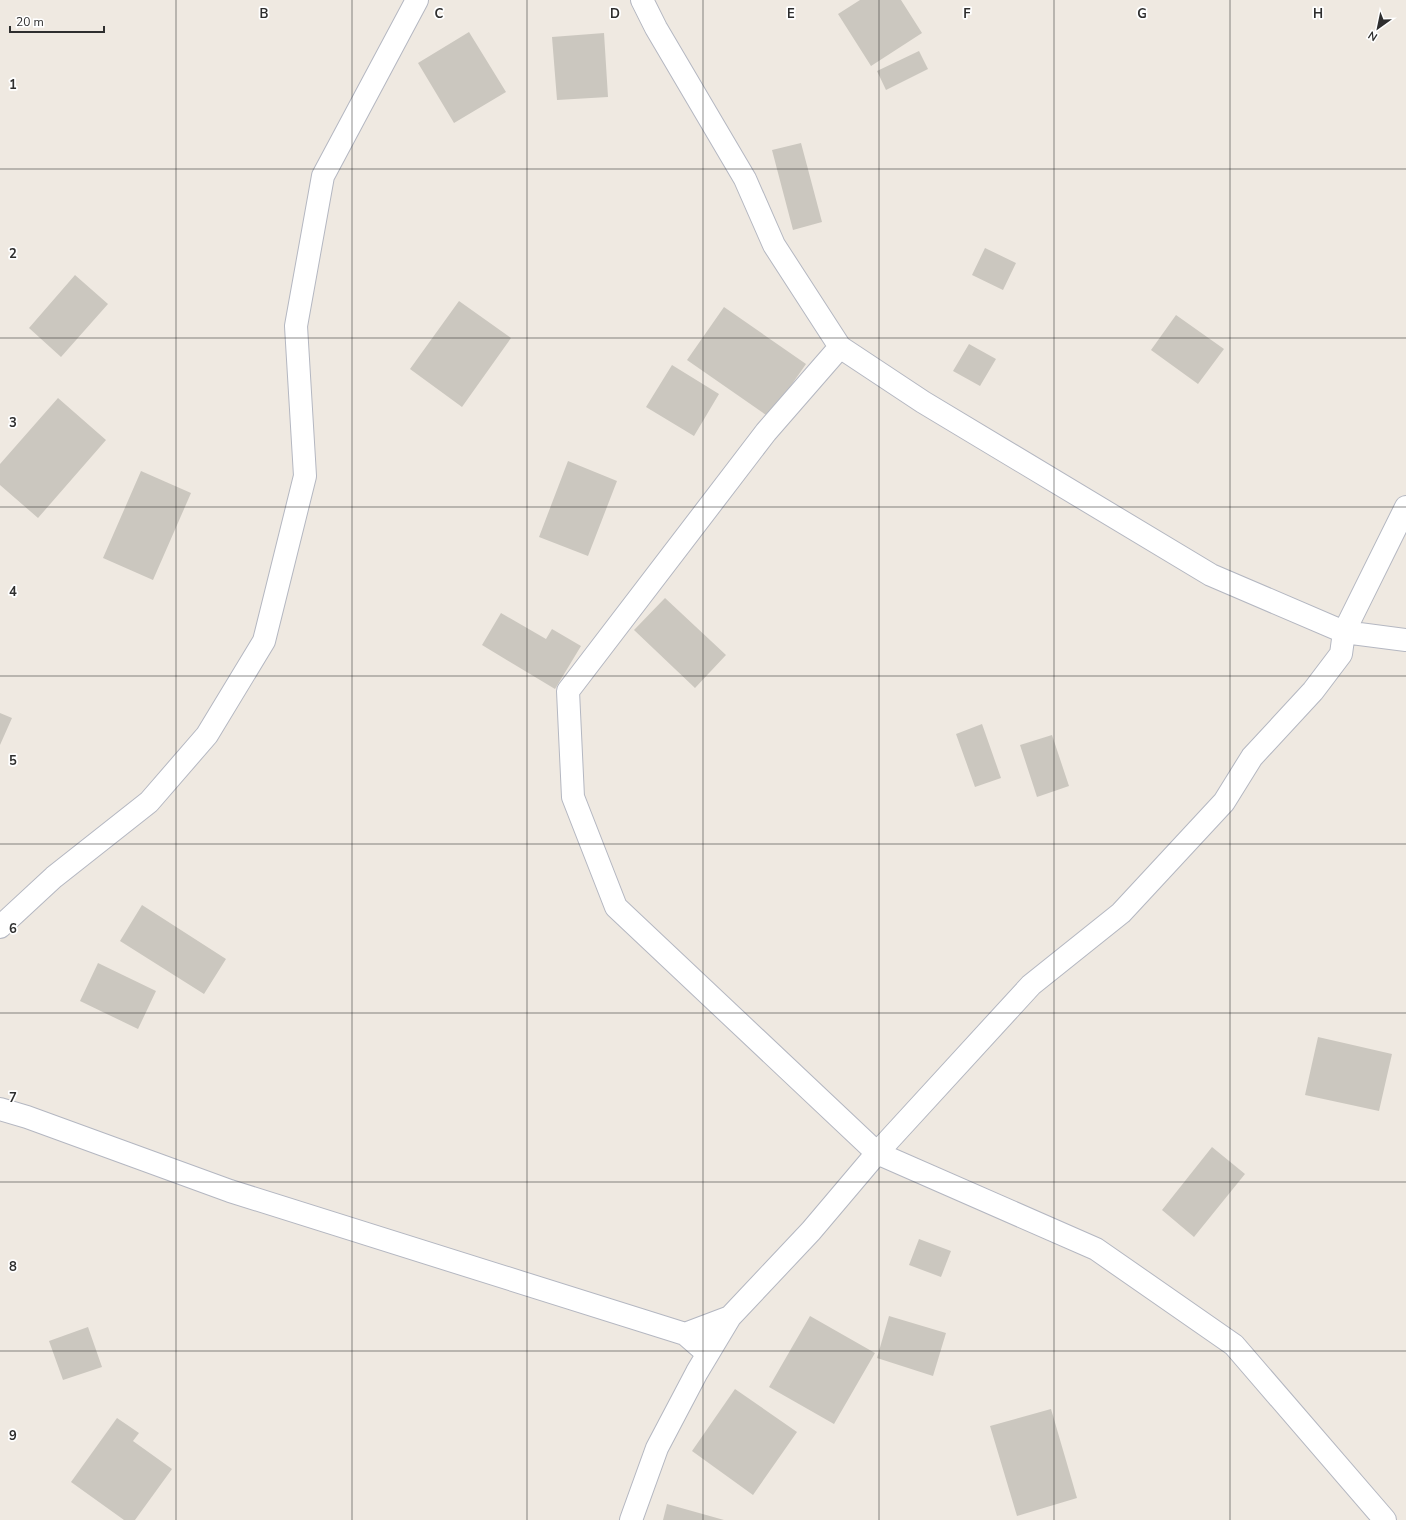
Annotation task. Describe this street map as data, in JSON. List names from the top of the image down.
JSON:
{
  "scale_bar": "20 m",
  "north": "bottom left",
  "grid": {
    "columns": [
      "B",
      "C",
      "D",
      "E",
      "F",
      "G",
      "H"
    ],
    "rows": [
      "1",
      "2",
      "3",
      "4",
      "5",
      "6",
      "7",
      "8",
      "9"
    ]
  }
}
